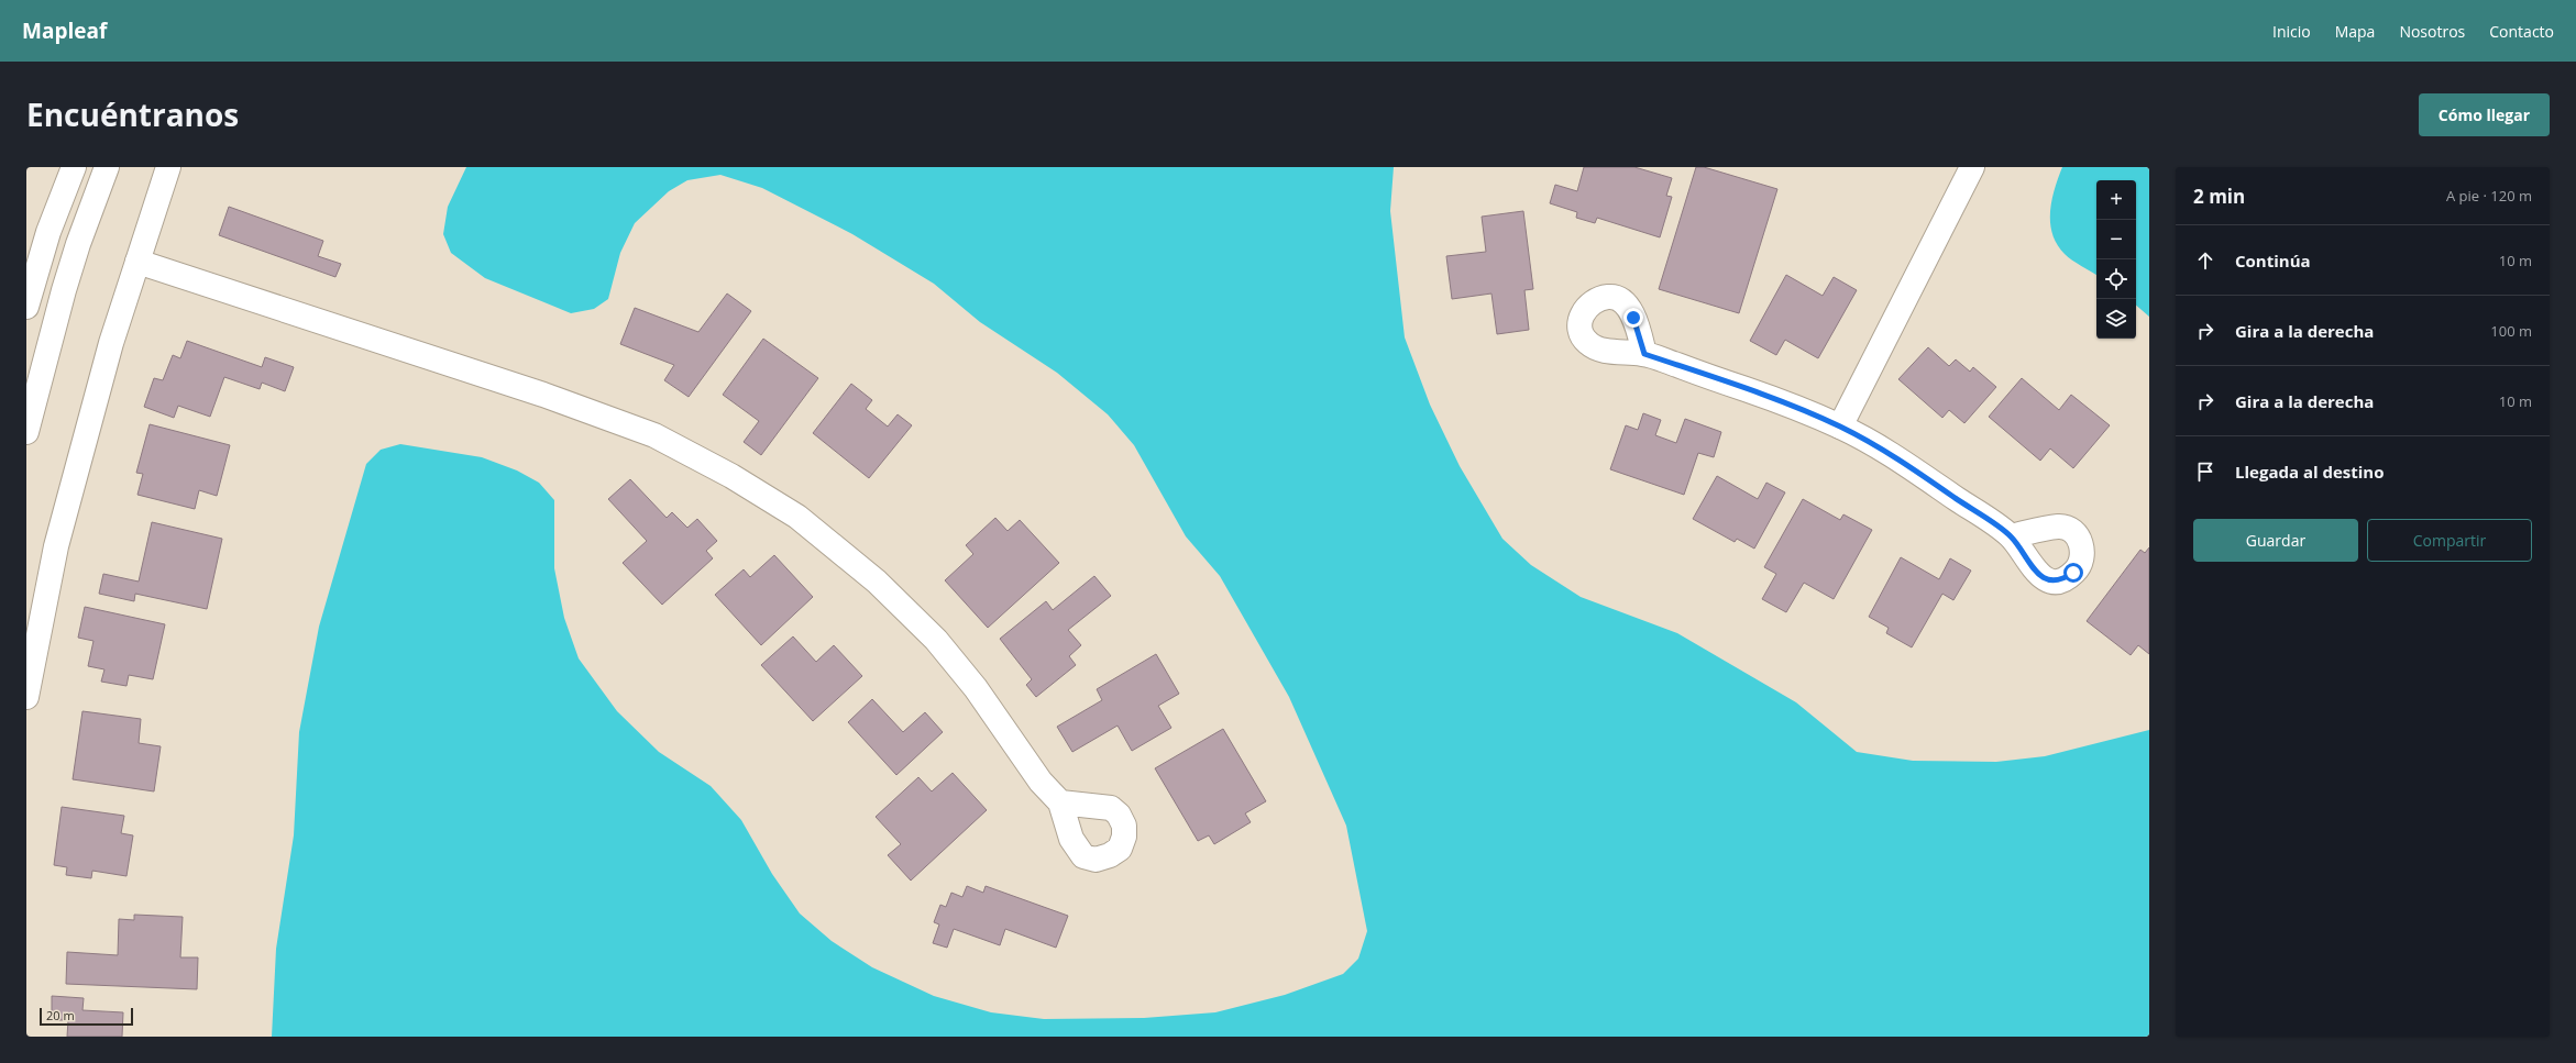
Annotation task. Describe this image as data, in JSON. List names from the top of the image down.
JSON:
{
  "scale_bar": "20 m",
  "page": {
    "header": "Mapleaf",
    "nav": [
      "Inicio",
      "Mapa",
      "Nosotros",
      "Contacto"
    ],
    "title": "Encuéntranos",
    "buttons": [
      "Cómo llegar",
      ["Guardar", "Compartir"]
    ],
    "heading": ["2 min", "A pie · 120 m"],
    "map_buttons": ["+", "−"],
    "list": [
      ["Continúa", "10 m"],
      ["Gira a la derecha", "100 m"],
      ["Gira a la derecha", "10 m"],
      "Llegada al destino"
    ],
    "scale": "20 m"
  }
}
